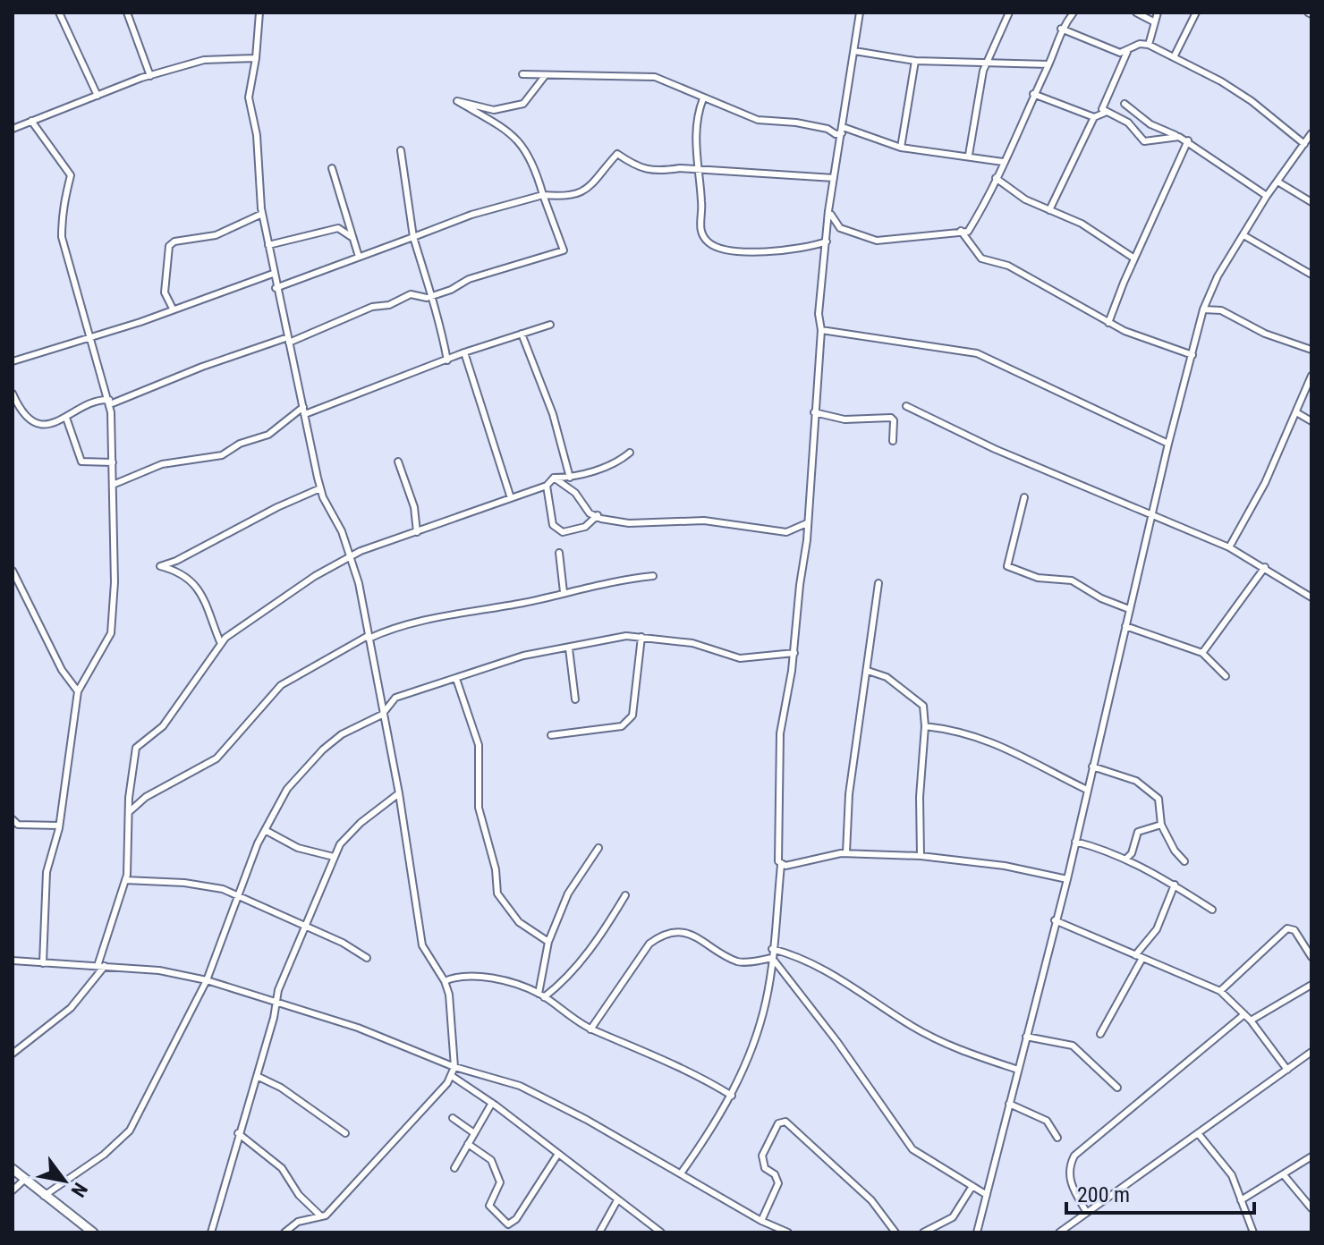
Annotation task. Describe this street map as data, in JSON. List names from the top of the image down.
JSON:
{
  "scale_bar": "200 m",
  "north": "bottom right"
}
